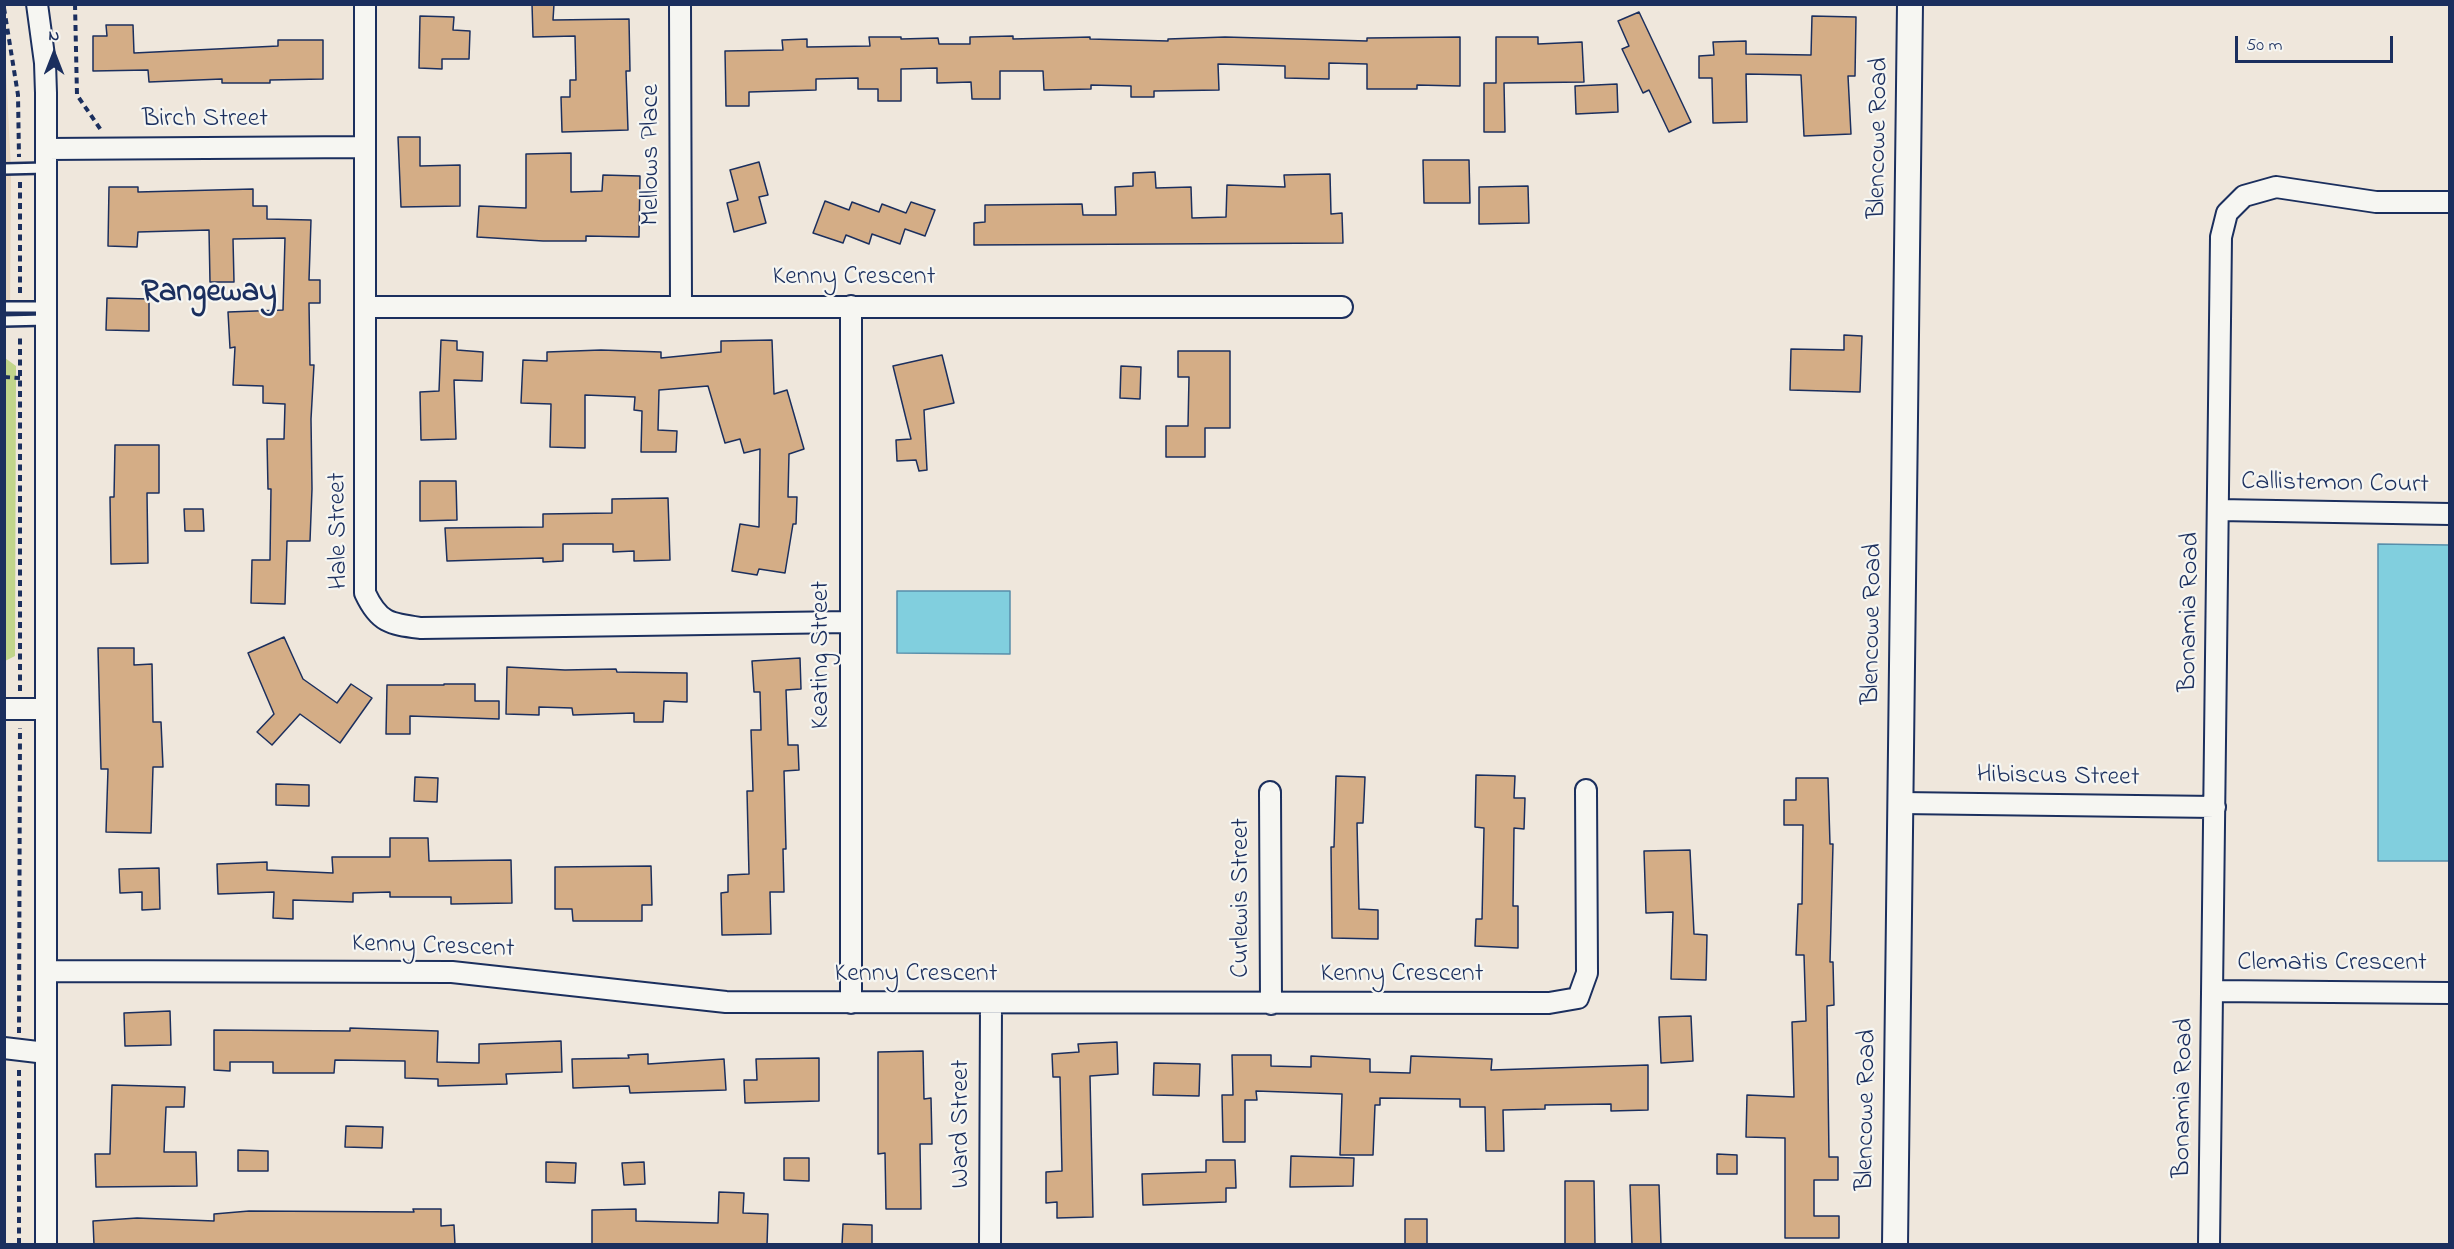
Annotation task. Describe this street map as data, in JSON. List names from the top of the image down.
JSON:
{
  "streets": {
    "street": [
      "Birch Street",
      "Blencowe Road",
      "Mellows Place",
      "Kenny Crescent",
      "Callistemon Court",
      "Hale Street",
      "Bonamia Road",
      "Keating Street",
      "Hibiscus Street",
      "Curlewis Street",
      "Clematis Crescent",
      "Ward Street"
    ]
  },
  "crossings": [
    ["Birch Street", "Hale Street"],
    ["Blencowe Road", "Hibiscus Street"],
    ["Mellows Place", "Kenny Crescent"],
    ["Kenny Crescent", "Hale Street"],
    ["Kenny Crescent", "Keating Street"],
    ["Kenny Crescent", "Curlewis Street"],
    ["Kenny Crescent", "Ward Street"],
    ["Callistemon Court", "Bonamia Road"],
    ["Hale Street", "Keating Street"],
    ["Bonamia Road", "Hibiscus Street"],
    ["Bonamia Road", "Clematis Crescent"]
  ],
  "districts": ["Rangeway"],
  "scale_bar": "50 m",
  "north": "top"
}
